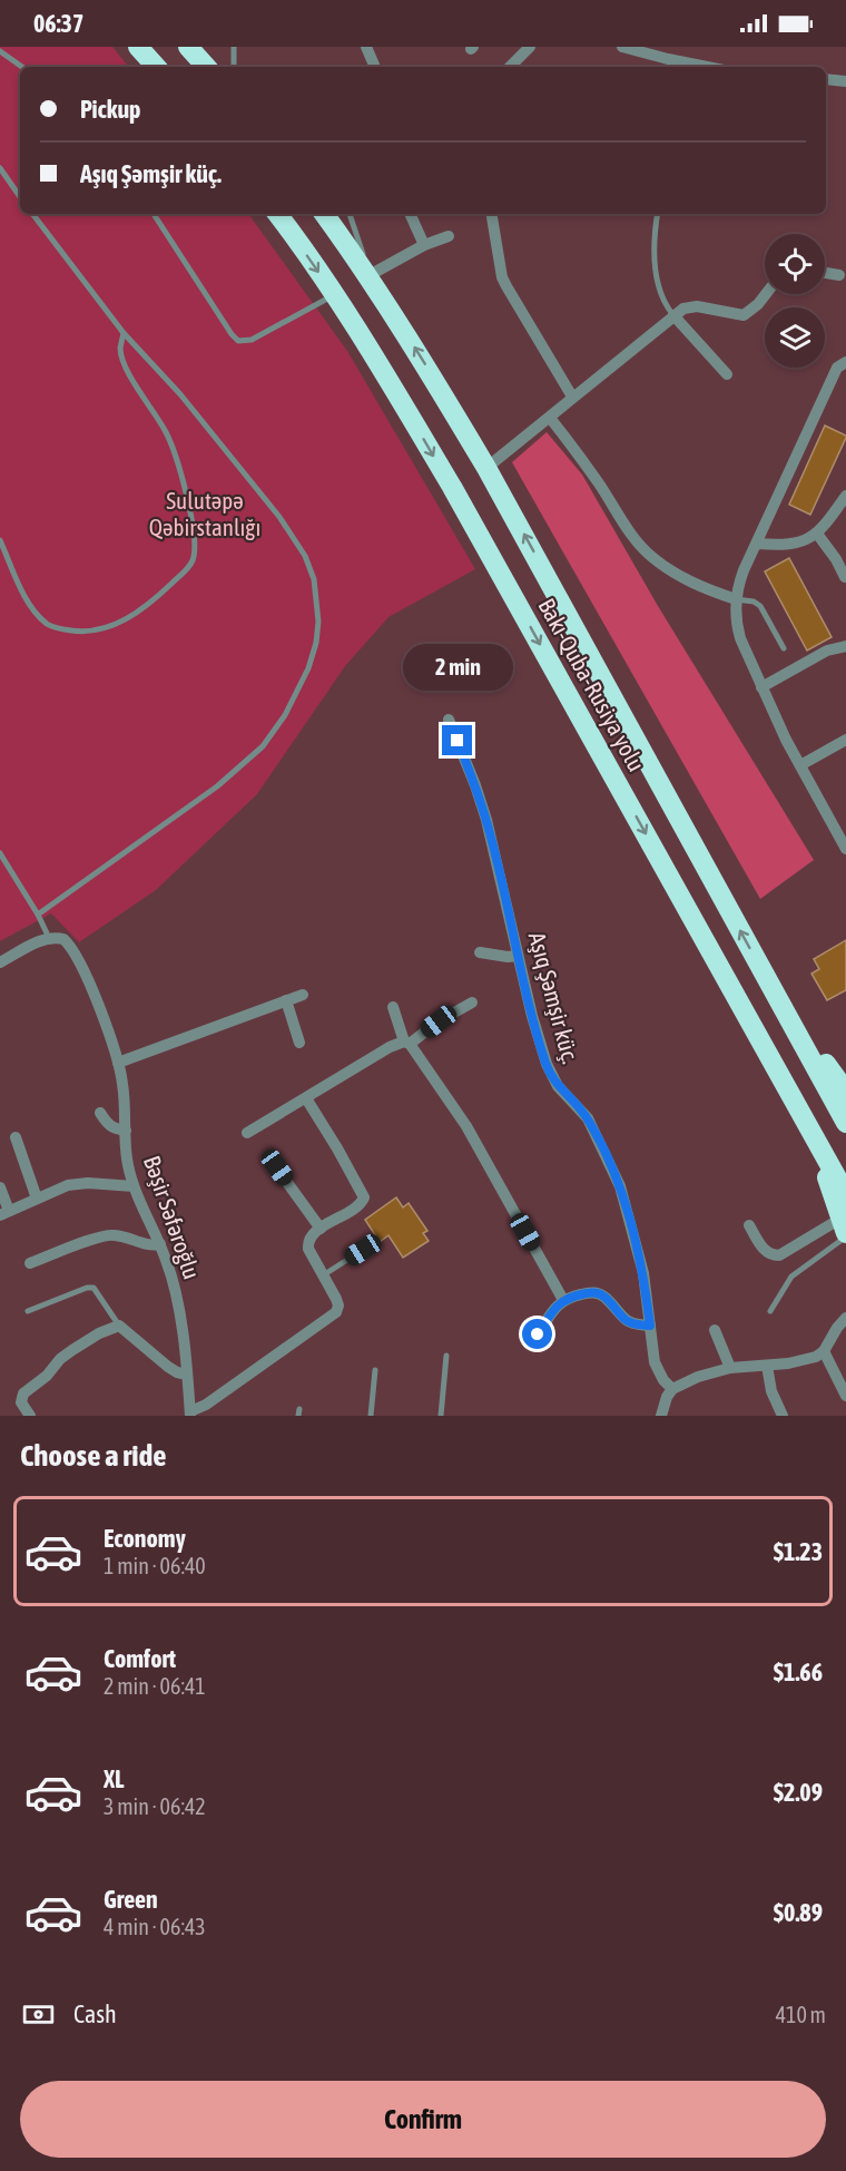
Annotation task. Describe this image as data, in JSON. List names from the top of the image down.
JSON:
{
  "streets": {
    "highway": ["Bakı-Quba-Rusiya yolu"],
    "street": ["Aşıq Şəmşir küç.", "Bəşir Səfəroğlu"]
  },
  "parks": ["Sulutəpə Qəbirstanlığı"],
  "page": {
    "status": "06:37",
    "banner": ["Pickup", "Aşıq Şəmşir küç."],
    "bubble": "2 min",
    "heading": "Choose a ride",
    "list": [
      {
        "name": "Economy",
        "note": "1 min · 06:40",
        "value": "$1.23"
      },
      {
        "name": "Comfort",
        "note": "2 min · 06:41",
        "value": "$1.66"
      },
      {
        "name": "XL",
        "note": "3 min · 06:42",
        "value": "$2.09"
      },
      {
        "name": "Green",
        "note": "4 min · 06:43",
        "value": "$0.89"
      }
    ],
    "pay": ["Cash", "410 m"],
    "buttons": "Confirm"
  }
}
